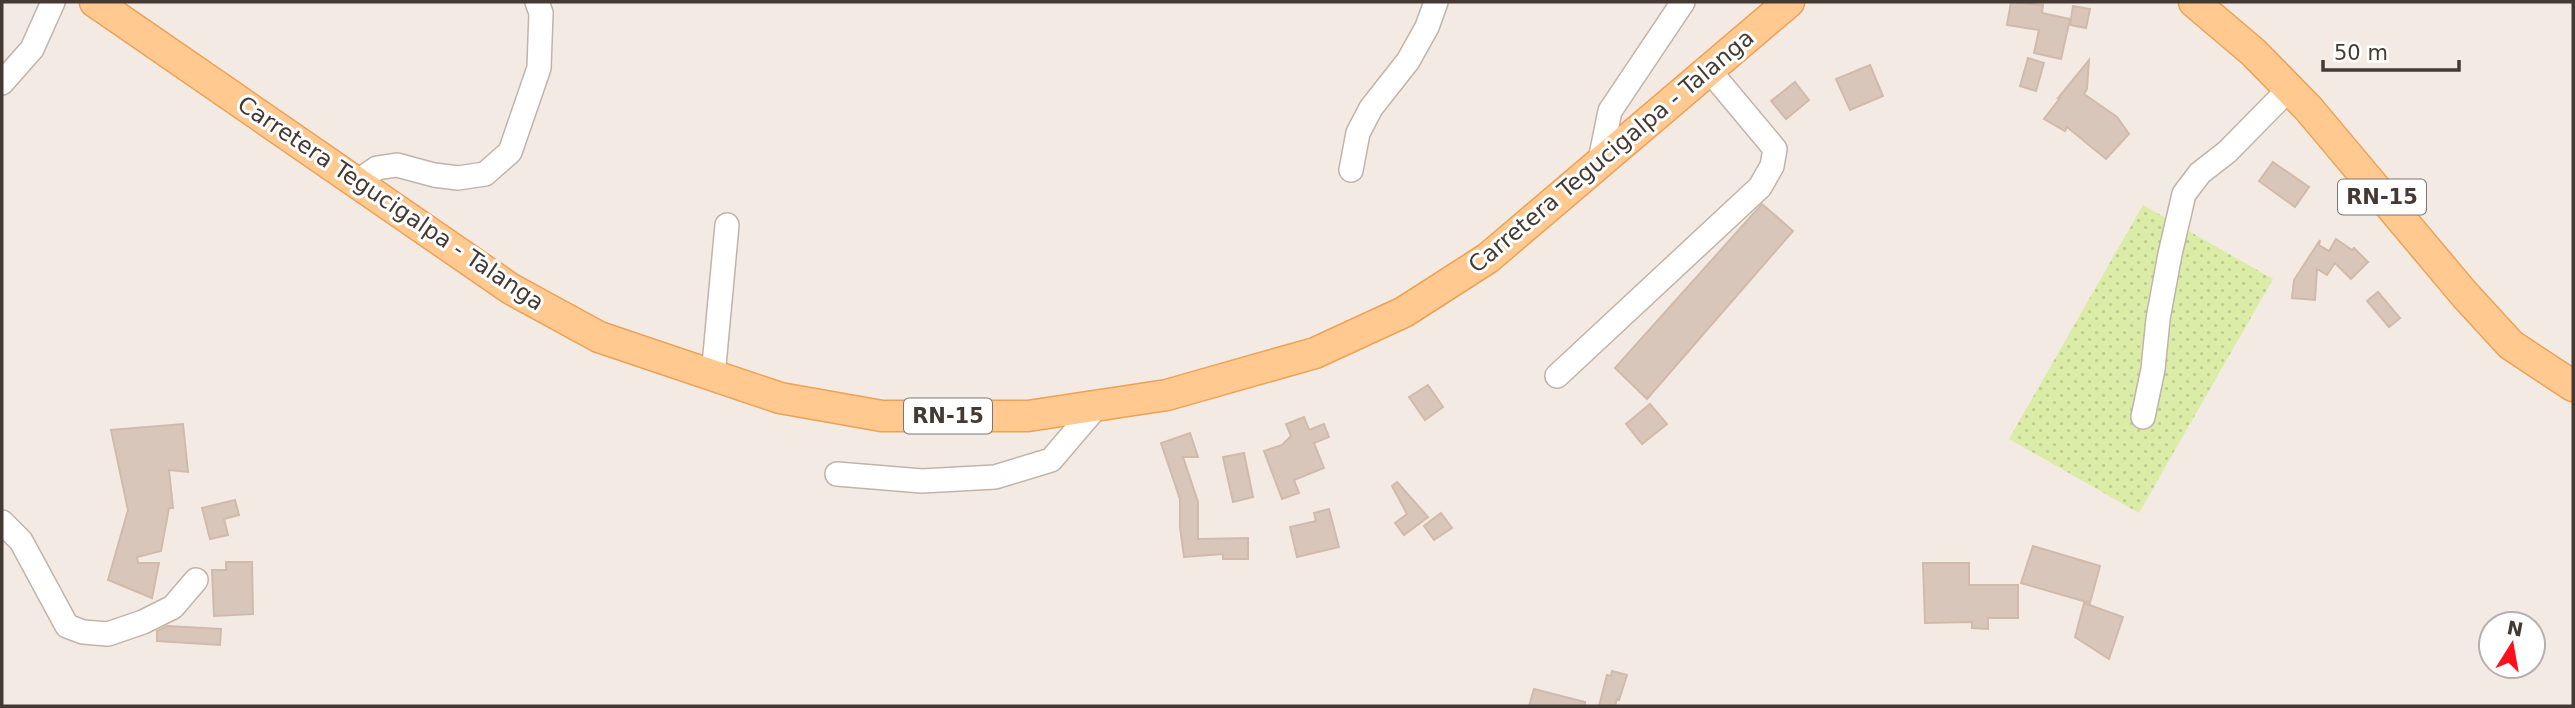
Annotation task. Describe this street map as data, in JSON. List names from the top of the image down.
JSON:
{
  "streets": {
    "main road": ["Carretera Tegucigalpa - Talanga", "RN-15"]
  },
  "scale_bar": "50 m",
  "north": "top"
}
